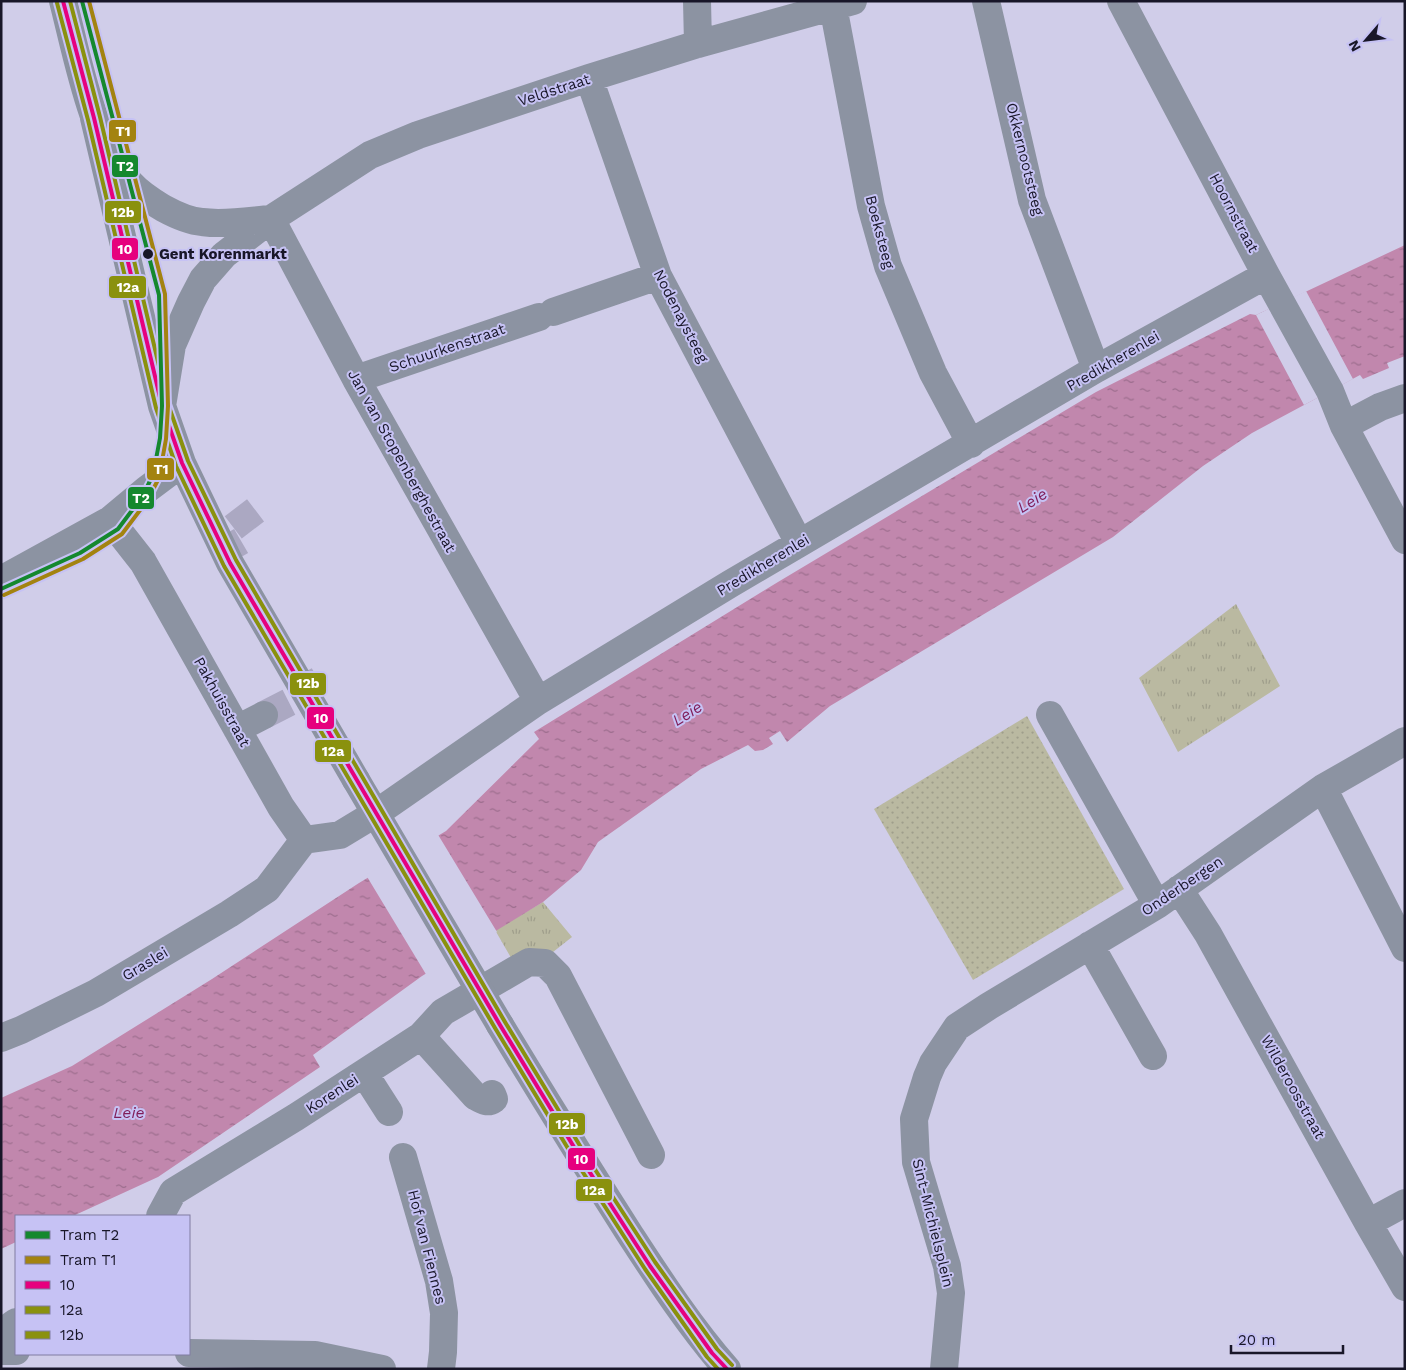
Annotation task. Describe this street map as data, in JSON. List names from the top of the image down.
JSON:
{
  "streets": {
    "street": [
      "Veldstraat",
      "Okkernootsteeg",
      "Hoornstraat",
      "Boeksteeg",
      "Nodenaysteeg",
      "Schuurkenstraat",
      "Predikherenlei",
      "Jan van Stopenberghestraat",
      "Pakhuisstraat",
      "Onderbergen",
      "Graslei",
      "Wilderoosstraat",
      "Korenlei",
      "Sint-Michielsplein",
      "Hof van Fiennes"
    ]
  },
  "crossings": [
    ["Veldstraat", "Boeksteeg"],
    ["Veldstraat", "Nodenaysteeg"],
    ["Veldstraat", "Jan van Stopenberghestraat"],
    ["Okkernootsteeg", "Predikherenlei"],
    ["Hoornstraat", "Predikherenlei"],
    ["Boeksteeg", "Predikherenlei"],
    ["Nodenaysteeg", "Schuurkenstraat"],
    ["Nodenaysteeg", "Predikherenlei"],
    ["Schuurkenstraat", "Jan van Stopenberghestraat"],
    ["Predikherenlei", "Jan van Stopenberghestraat"],
    ["Predikherenlei", "Pakhuisstraat"],
    ["Predikherenlei", "Graslei"],
    ["Pakhuisstraat", "Graslei"],
    ["Onderbergen", "Wilderoosstraat"],
    ["Onderbergen", "Sint-Michielsplein"]
  ],
  "water": ["Leie"],
  "places": ["Gent Korenmarkt"],
  "lines": [
    "tram line T2",
    "tram line T1",
    "transit line 10",
    "transit line 12b",
    "transit line 12a"
  ],
  "legend": [
    "Tram T2",
    "Tram T1",
    "10",
    "12a",
    "12b"
  ],
  "scale_bar": "20 m",
  "north": "bottom left"
}
